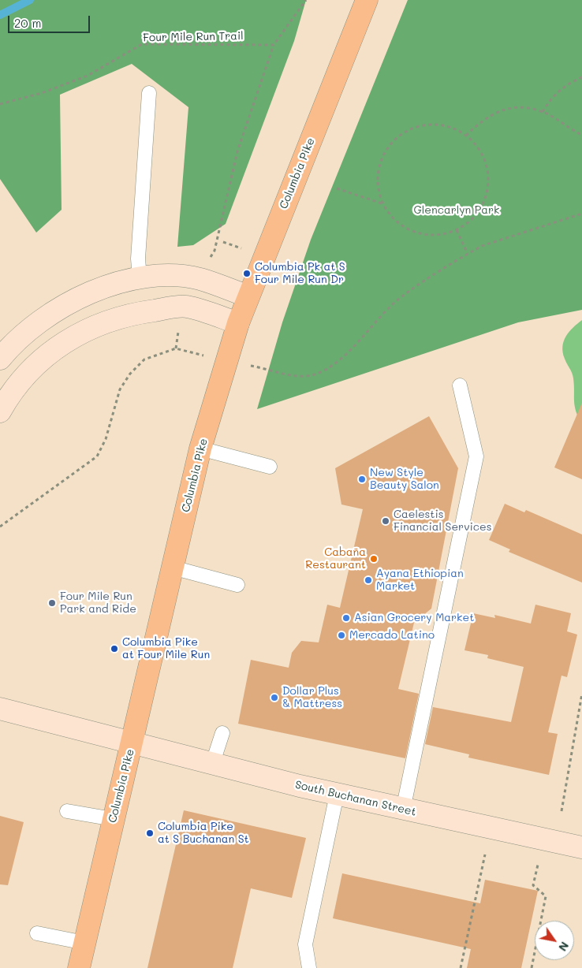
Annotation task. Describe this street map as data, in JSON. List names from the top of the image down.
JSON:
{
  "streets": {
    "main road": ["Columbia Pike"],
    "street": ["South Buchanan Street"],
    "path": ["Four Mile Run Trail"]
  },
  "crossings": [
    ["Columbia Pike", "South Buchanan Street"]
  ],
  "parks": ["Glencarlyn Park"],
  "places": [
    "Columbia Pk at S Four Mile Run Dr",
    "New Style Beauty Salon",
    "Caelestis Financial Services",
    "Cabaña Restaurant",
    "Ayana Ethiopian Market",
    "Four Mile Run Park and Ride",
    "Asian Grocery Market",
    "Mercado Latino",
    "Columbia Pike at Four Mile Run",
    "Dollar Plus & Mattress",
    "Columbia Pike at S Buchanan St"
  ],
  "scale_bar": "20 m",
  "north": "bottom right"
}
